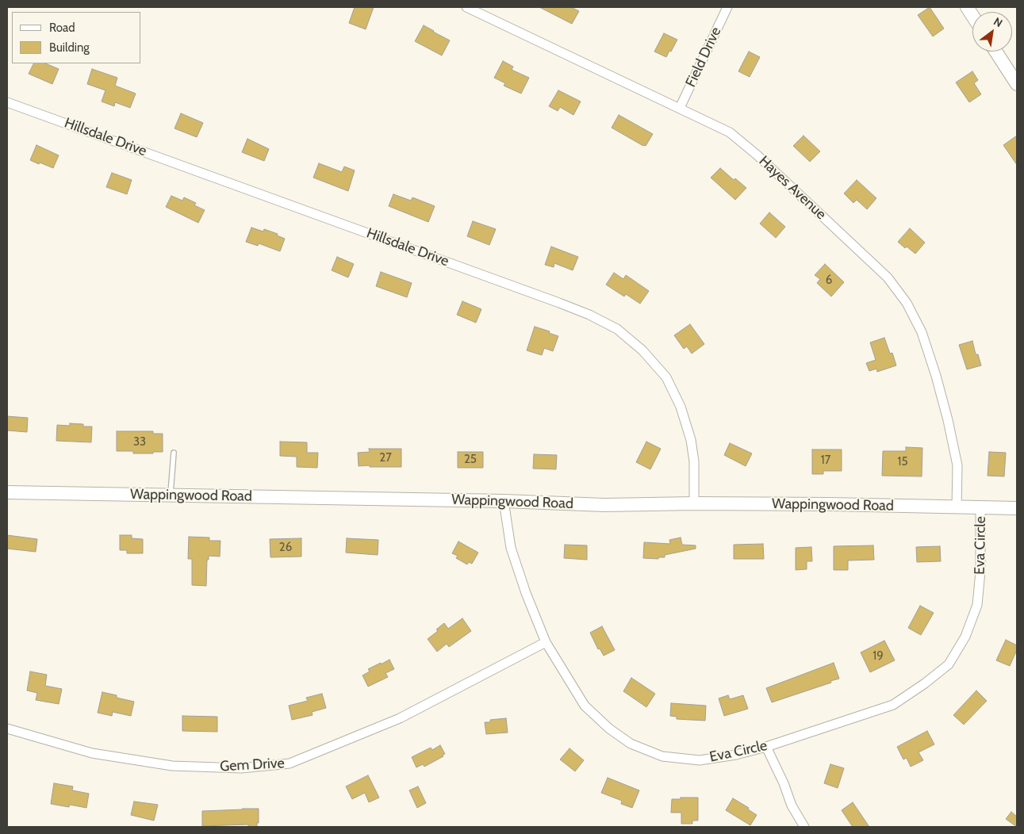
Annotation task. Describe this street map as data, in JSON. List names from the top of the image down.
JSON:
{
  "streets": {
    "main road": ["Wappingwood Road"],
    "street": [
      "Field Drive",
      "Hillsdale Drive",
      "Hayes Avenue",
      "Eva Circle",
      "Gem Drive"
    ]
  },
  "crossings": [
    ["Field Drive", "Hayes Avenue"],
    ["Hillsdale Drive", "Wappingwood Road"],
    ["Hayes Avenue", "Wappingwood Road"],
    ["Wappingwood Road", "Eva Circle"],
    ["Eva Circle", "Gem Drive"]
  ],
  "house_numbers": [
    "6",
    "33",
    "27",
    "25",
    "17",
    "15",
    "26",
    "19"
  ],
  "legend": ["Road", "Building"],
  "north": "top right"
}
